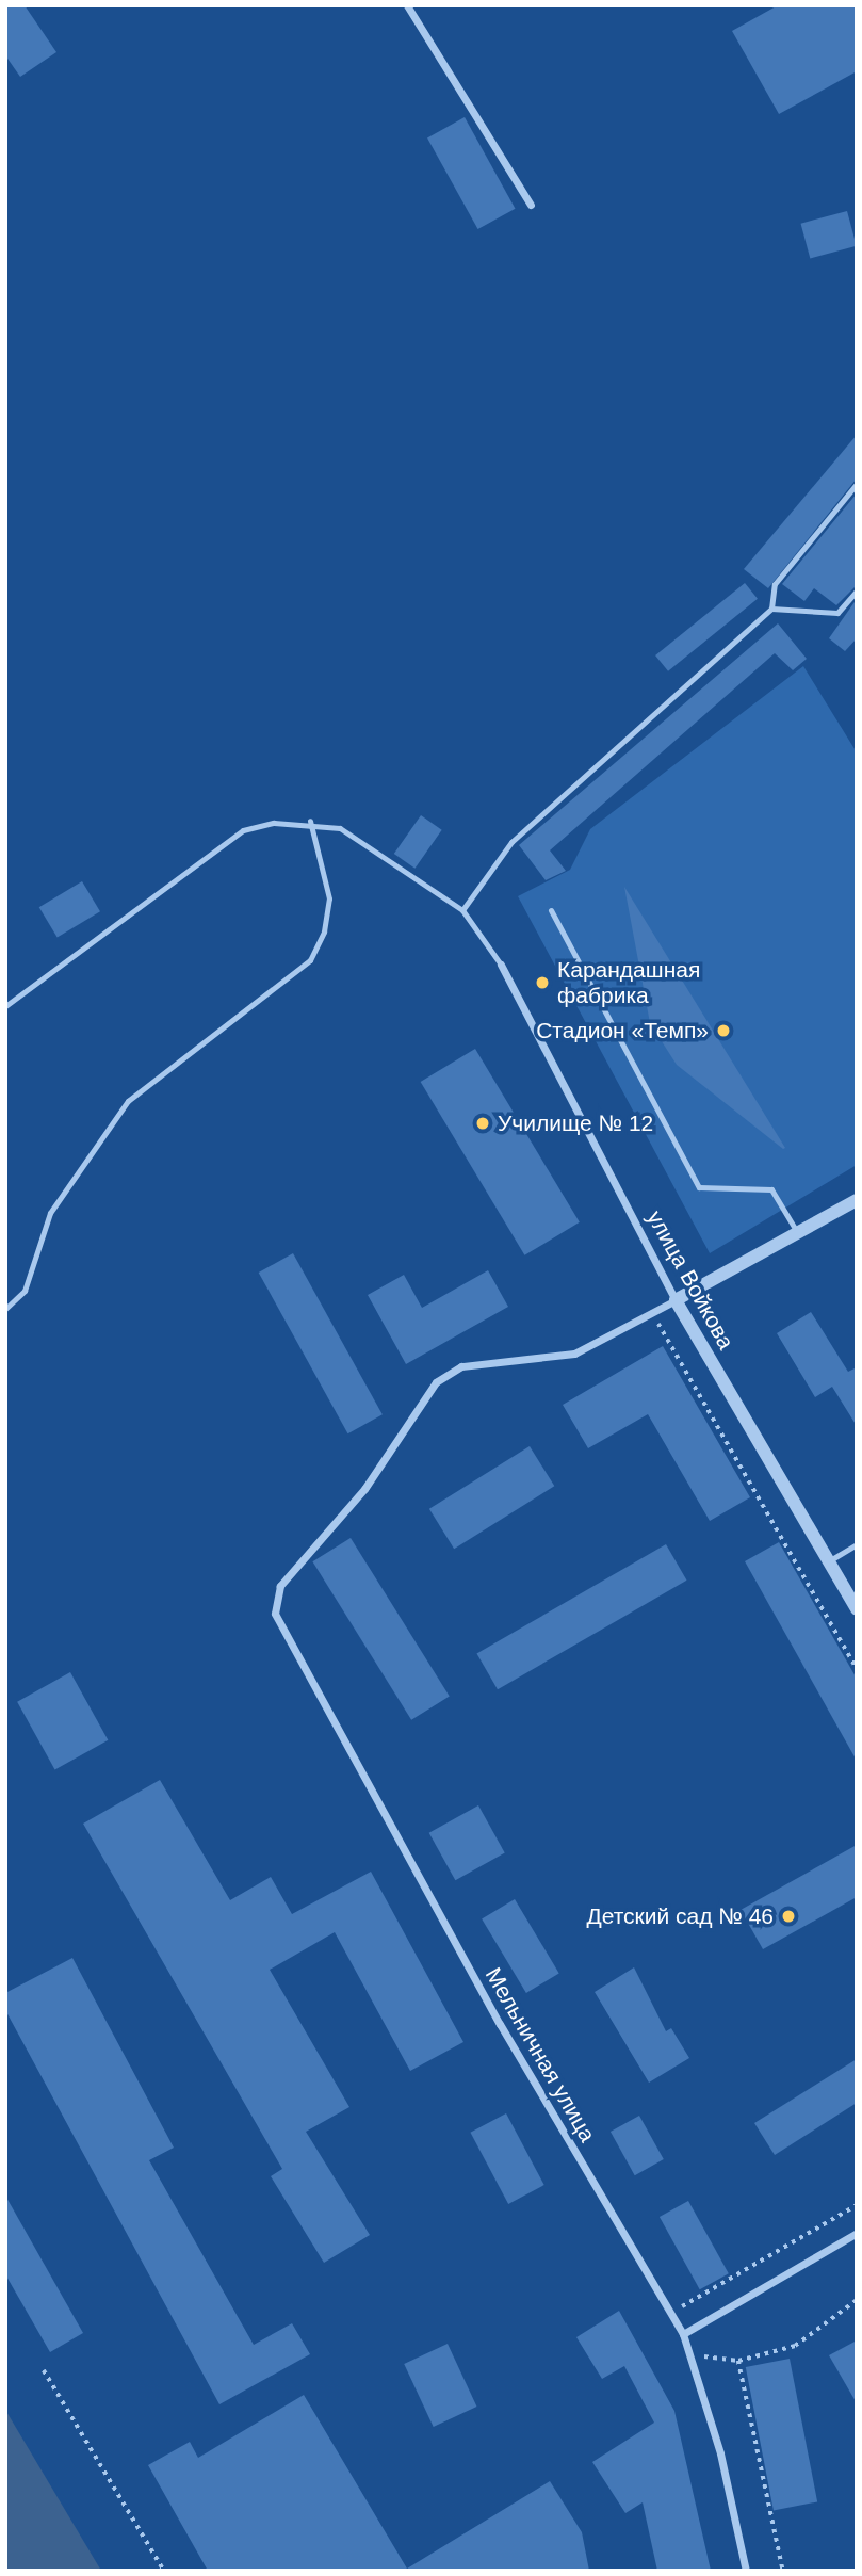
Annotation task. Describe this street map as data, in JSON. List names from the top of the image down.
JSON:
{
  "streets": {
    "street": ["улица Войкова", "Мельничная улица"]
  },
  "places": [
    "Карандашная фабрика",
    "Стадион «Темп»",
    "Училище № 12",
    "Детский сад № 46"
  ]
}
